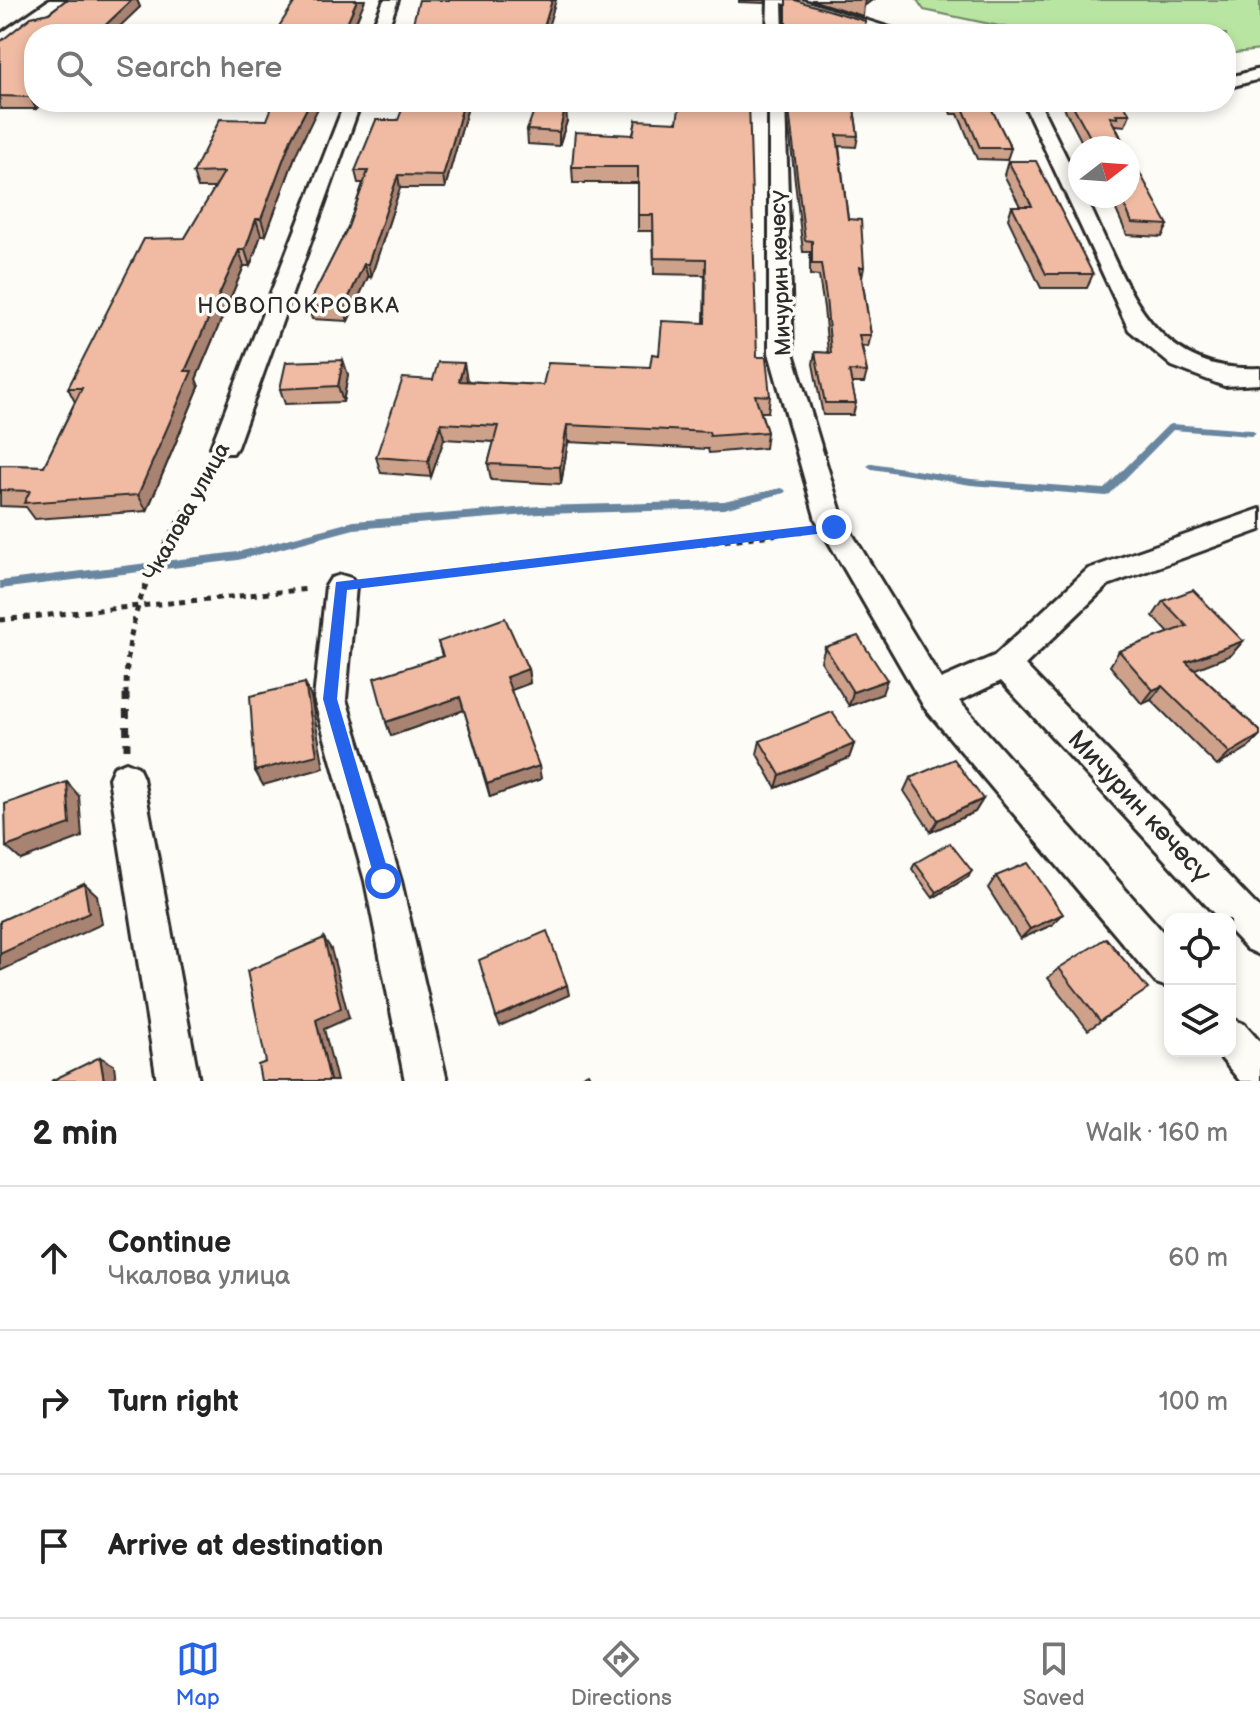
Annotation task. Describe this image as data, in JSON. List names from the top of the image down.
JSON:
{
  "streets": {
    "street": ["Мичурин көчөсү", "Чкалова улица"]
  },
  "districts": ["НОВОПОКРОВКА"],
  "north": "right",
  "page": {
    "search": "Search here",
    "heading": ["2 min", "Walk · 160 m"],
    "list": [
      ["Continue", "Чкалова улица", "60 m"],
      ["Turn right", "100 m"],
      "Arrive at destination"
    ],
    "nav": ["Map", "Directions", "Saved"]
  }
}
